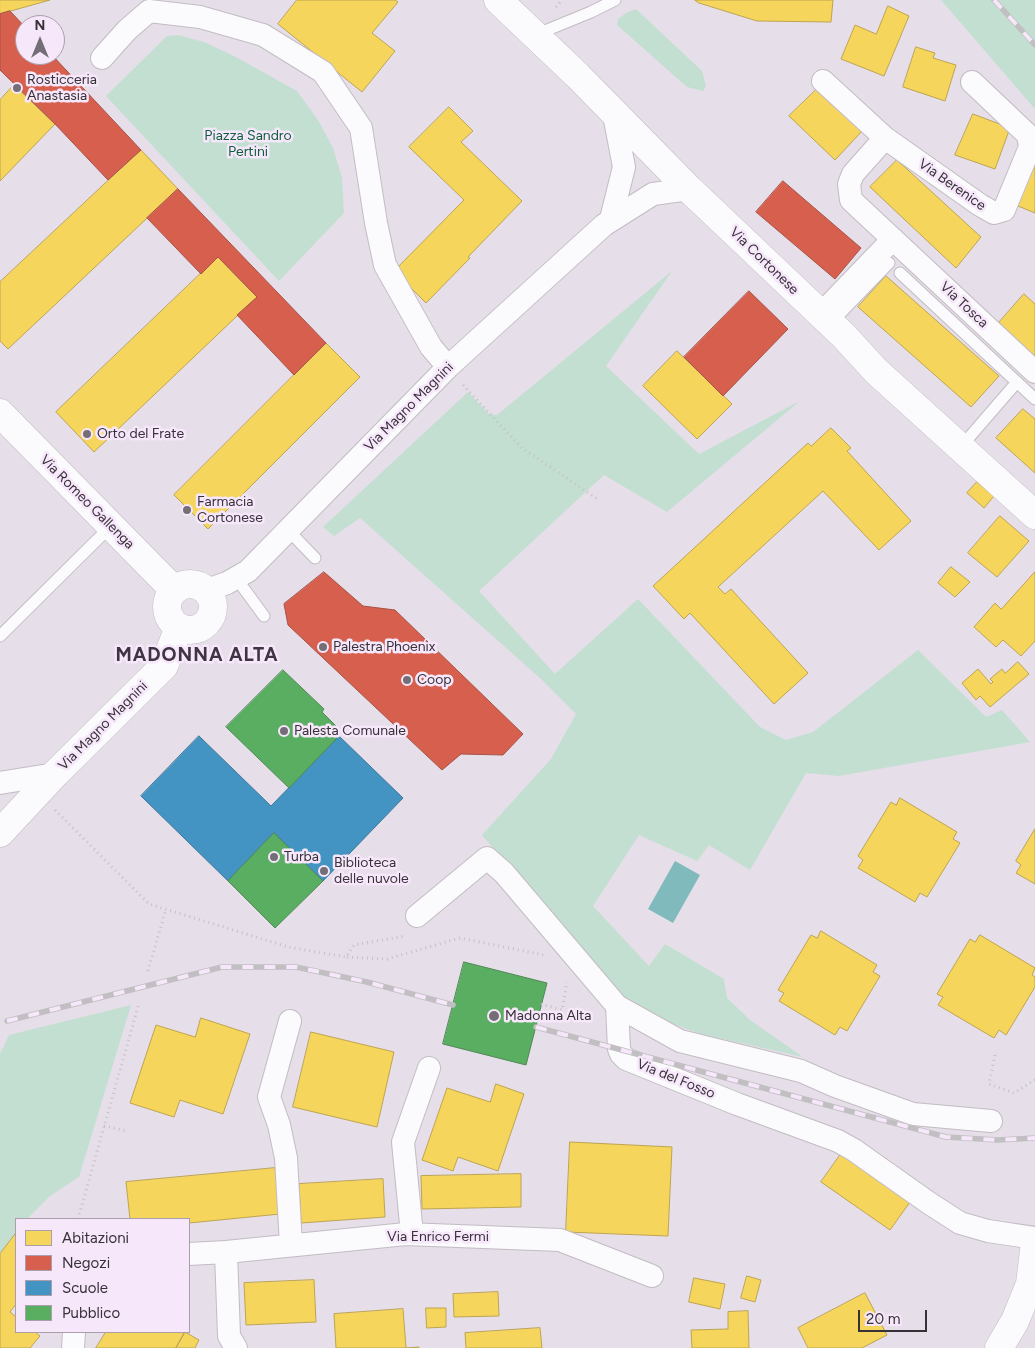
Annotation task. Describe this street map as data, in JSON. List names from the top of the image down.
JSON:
{
  "streets": {
    "street": [
      "Via Berenice",
      "Via Cortonese",
      "Via Tosca",
      "Via Magno Magnini",
      "Via Romeo Gallenga",
      "Via del Fosso",
      "Via Enrico Fermi"
    ]
  },
  "crossings": [
    ["Via Berenice", "Via Tosca"],
    ["Via Cortonese", "Via Magno Magnini"],
    ["Via Magno Magnini", "Via Romeo Gallenga"]
  ],
  "districts": ["MADONNA ALTA"],
  "parks": ["Piazza Sandro Pertini"],
  "places": [
    "Rosticceria Anastasia",
    "Orto del Frate",
    "Farmacia Cortonese",
    "Palestra Phoenix",
    "Coop",
    "Palesta Comunale",
    "Turba",
    "Biblioteca delle nuvole",
    "Madonna Alta"
  ],
  "legend": [
    "Abitazioni",
    "Negozi",
    "Scuole",
    "Pubblico"
  ],
  "scale_bar": "20 m",
  "north": "top"
}
